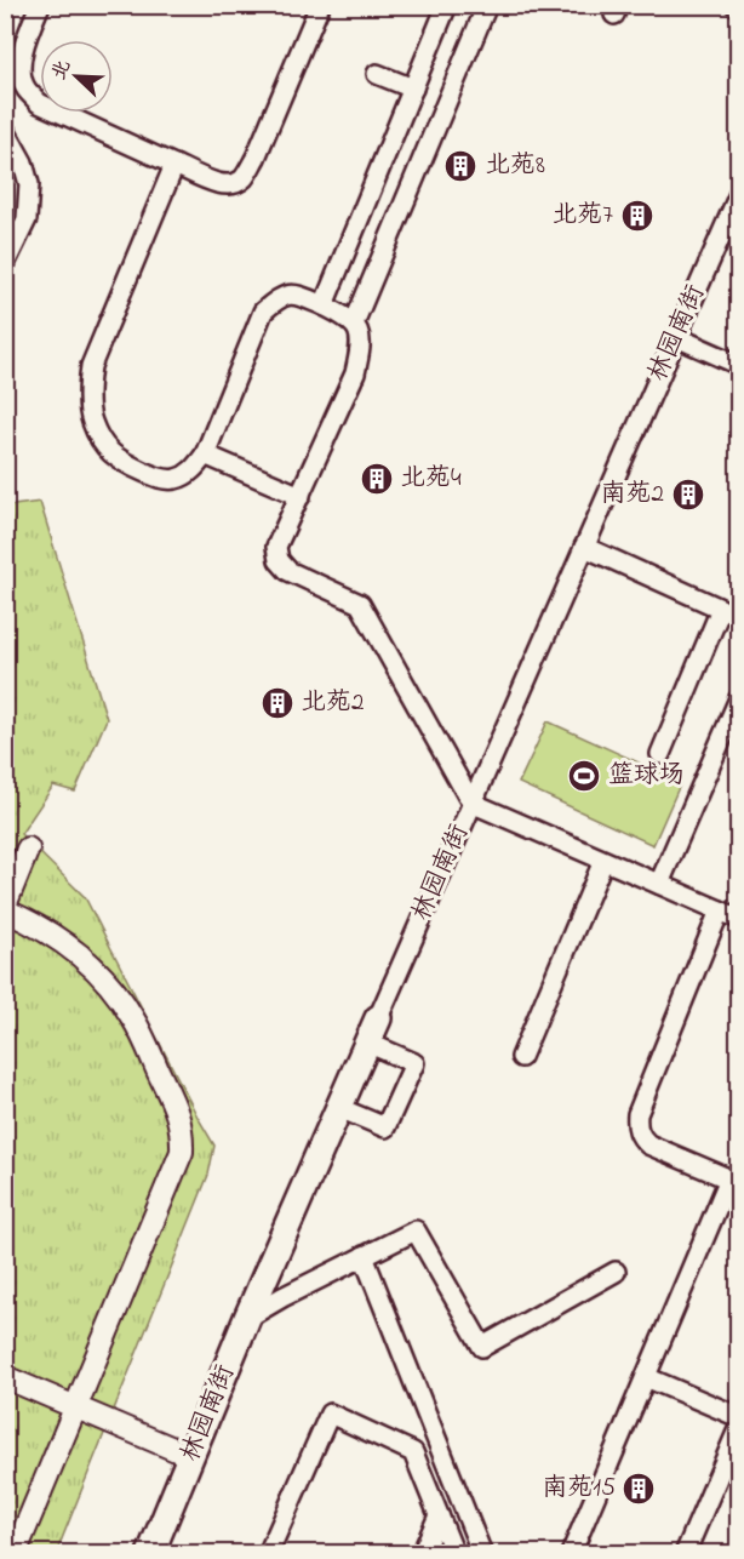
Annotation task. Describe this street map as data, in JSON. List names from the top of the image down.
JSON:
{
  "streets": {
    "main road": ["林园南街"]
  },
  "places": {
    "building": [
      "北苑8",
      "北苑7",
      "北苑4",
      "南苑2",
      "北苑2",
      "南苑15"
    ],
    "sports": ["篮球场"]
  },
  "north": "top left"
}
